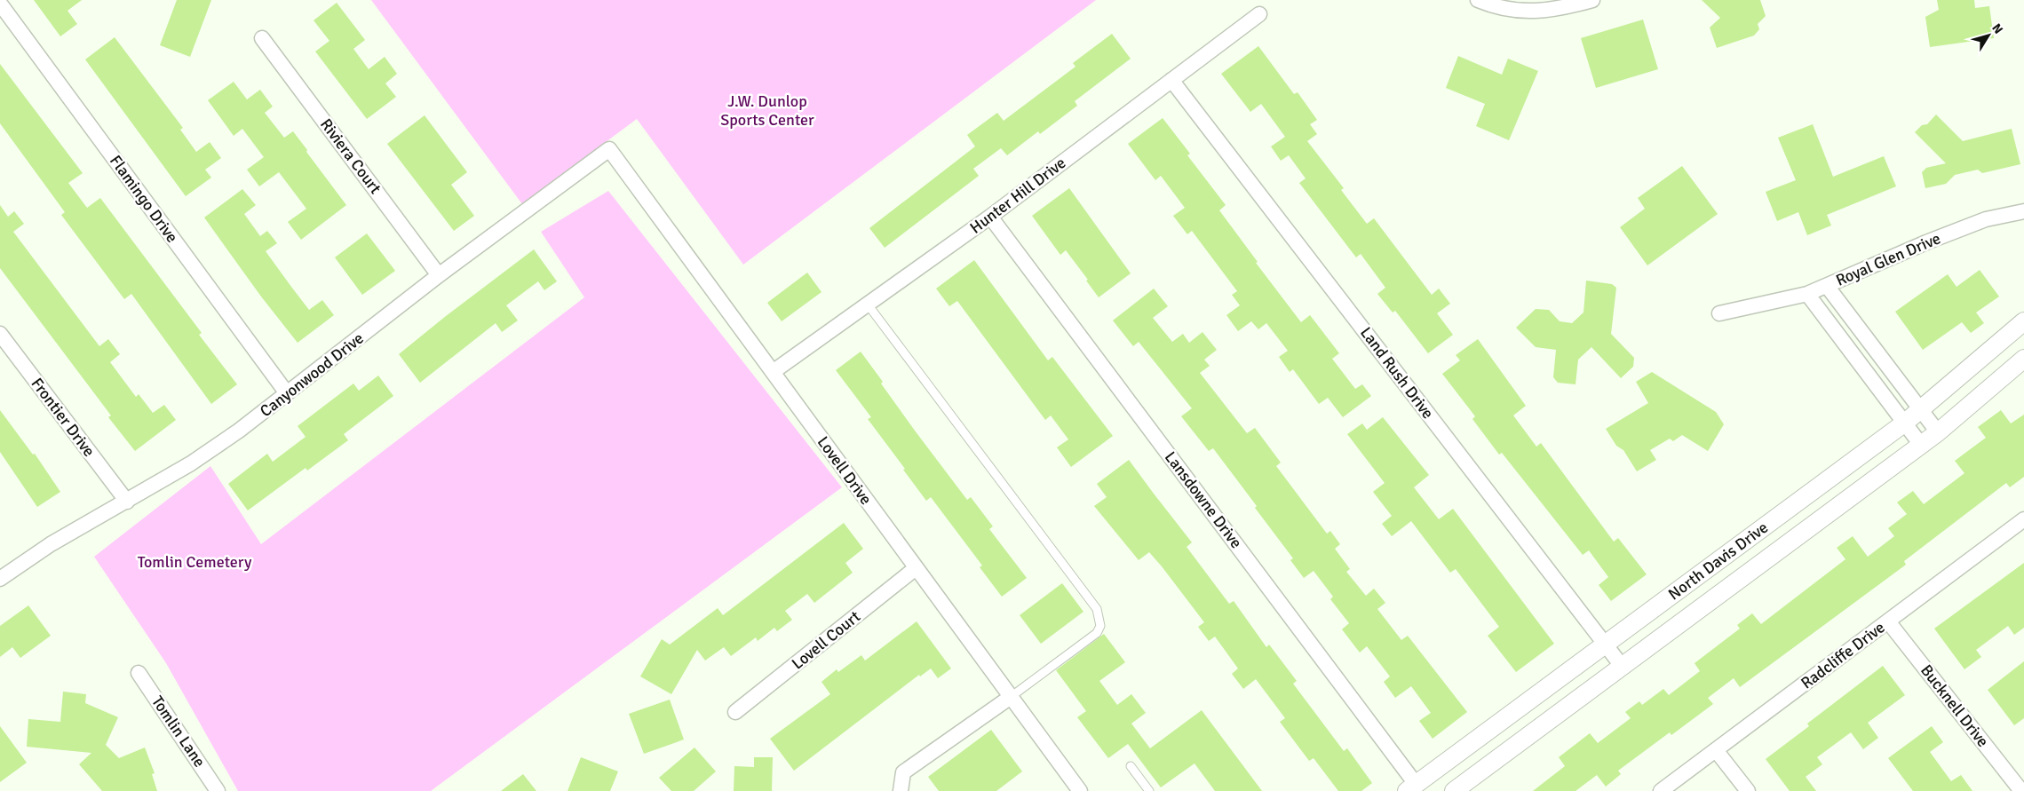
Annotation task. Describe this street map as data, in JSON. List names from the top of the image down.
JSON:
{
  "streets": {
    "street": [
      "Riviera Court",
      "Hunter Hill Drive",
      "Flamingo Drive",
      "Royal Glen Drive",
      "Land Rush Drive",
      "Canyonwood Drive",
      "Frontier Drive",
      "Lovell Drive",
      "Lansdowne Drive",
      "North Davis Drive",
      "Lovell Court",
      "Radcliffe Drive",
      "Bucknell Drive",
      "Tomlin Lane"
    ]
  },
  "crossings": [
    ["Riviera Court", "Canyonwood Drive"],
    ["Hunter Hill Drive", "Land Rush Drive"],
    ["Hunter Hill Drive", "Lovell Drive"],
    ["Hunter Hill Drive", "Lansdowne Drive"],
    ["Flamingo Drive", "Canyonwood Drive"],
    ["Royal Glen Drive", "North Davis Drive"],
    ["Land Rush Drive", "North Davis Drive"],
    ["Canyonwood Drive", "Frontier Drive"],
    ["Canyonwood Drive", "Lovell Drive"],
    ["Lovell Drive", "Lovell Court"],
    ["Lansdowne Drive", "North Davis Drive"],
    ["Radcliffe Drive", "Bucknell Drive"]
  ],
  "parks": ["J.W. Dunlop Sports Center", "Tomlin Cemetery"],
  "north": "top right"
}
